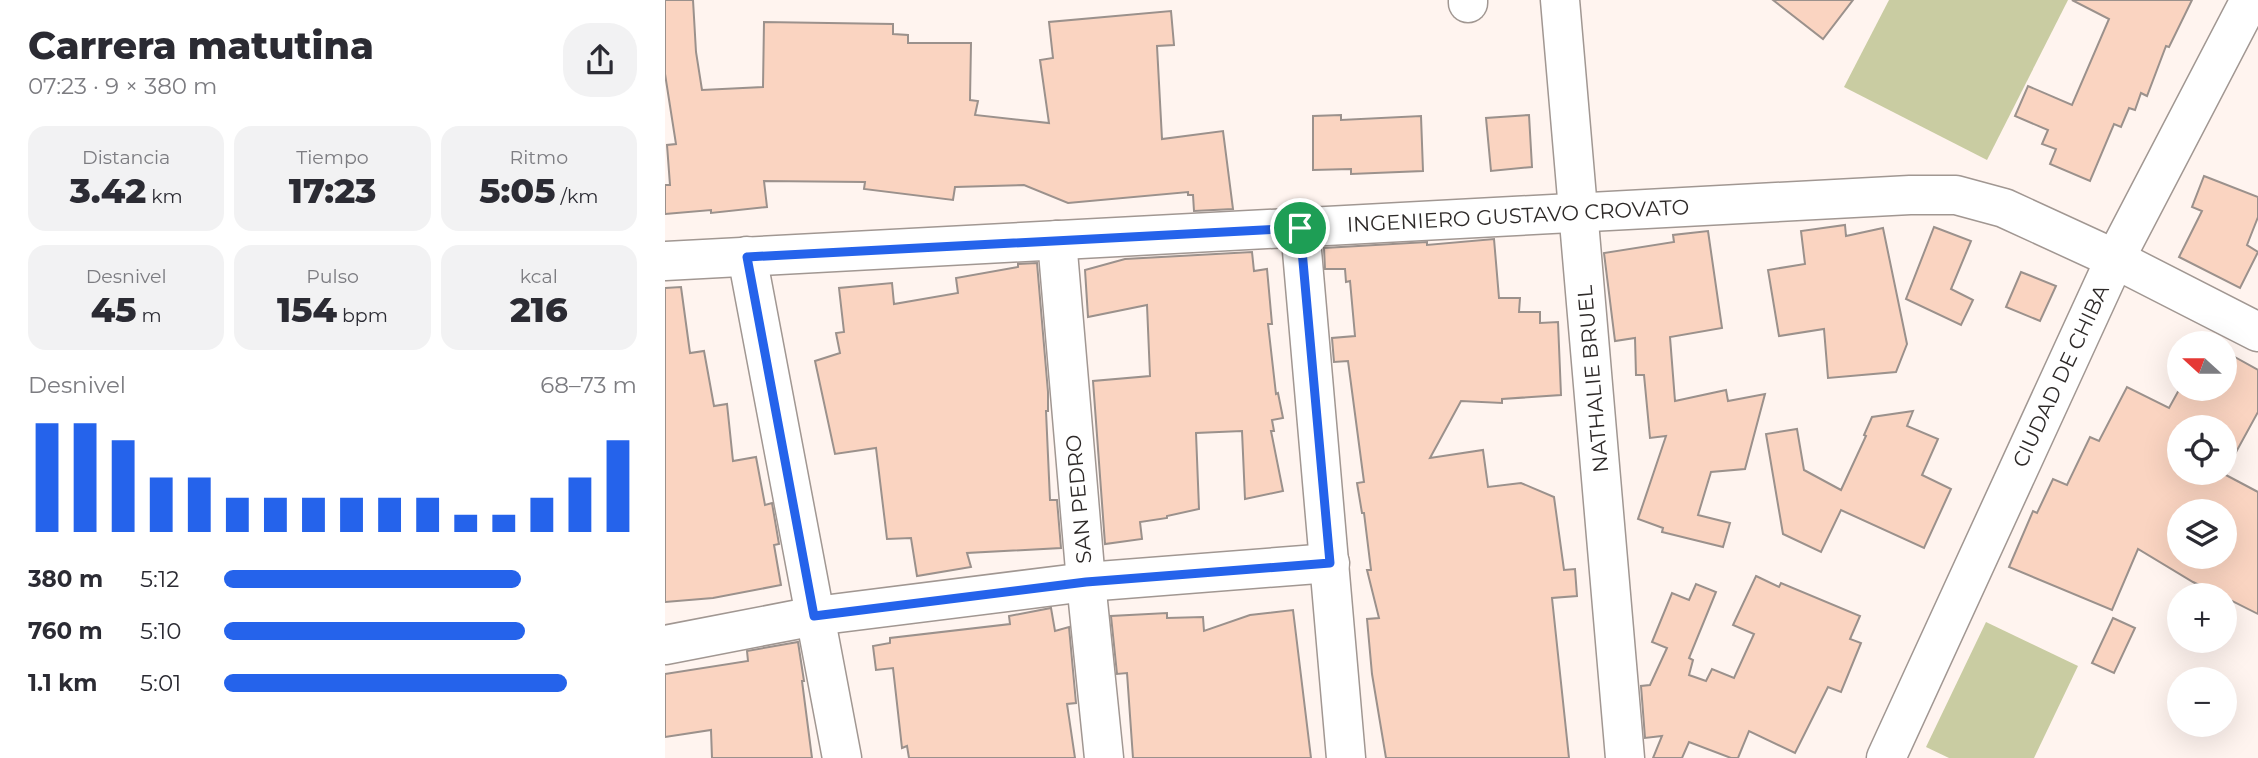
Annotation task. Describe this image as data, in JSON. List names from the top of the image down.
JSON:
{
  "streets": {
    "street": [
      "INGENIERO GUSTAVO CROVATO",
      "CIUDAD DE CHIBA",
      "NATHALIE BRUEL",
      "SAN PEDRO"
    ]
  },
  "crossings": [
    ["INGENIERO GUSTAVO CROVATO", "CIUDAD DE CHIBA"],
    ["INGENIERO GUSTAVO CROVATO", "NATHALIE BRUEL"],
    ["INGENIERO GUSTAVO CROVATO", "SAN PEDRO"]
  ],
  "north": "left",
  "page": {
    "heading": ["Carrera matutina", "07:23 · 9 × 380 m"],
    "stats": [
      ["Distancia", "3.42 km"],
      ["Tiempo", "17:23"],
      ["Ritmo", "5:05 /km"],
      ["Desnivel", "45 m"],
      ["Pulso", "154 bpm"],
      ["kcal", "216"]
    ],
    "map_buttons": ["+", "−"],
    "chart": ["Desnivel", "68–73 m"],
    "list": [
      {
        "name": "380 m",
        "note": "5:12"
      },
      {
        "name": "760 m",
        "note": "5:10"
      },
      {
        "name": "1.1 km",
        "note": "5:01"
      }
    ]
  }
}
